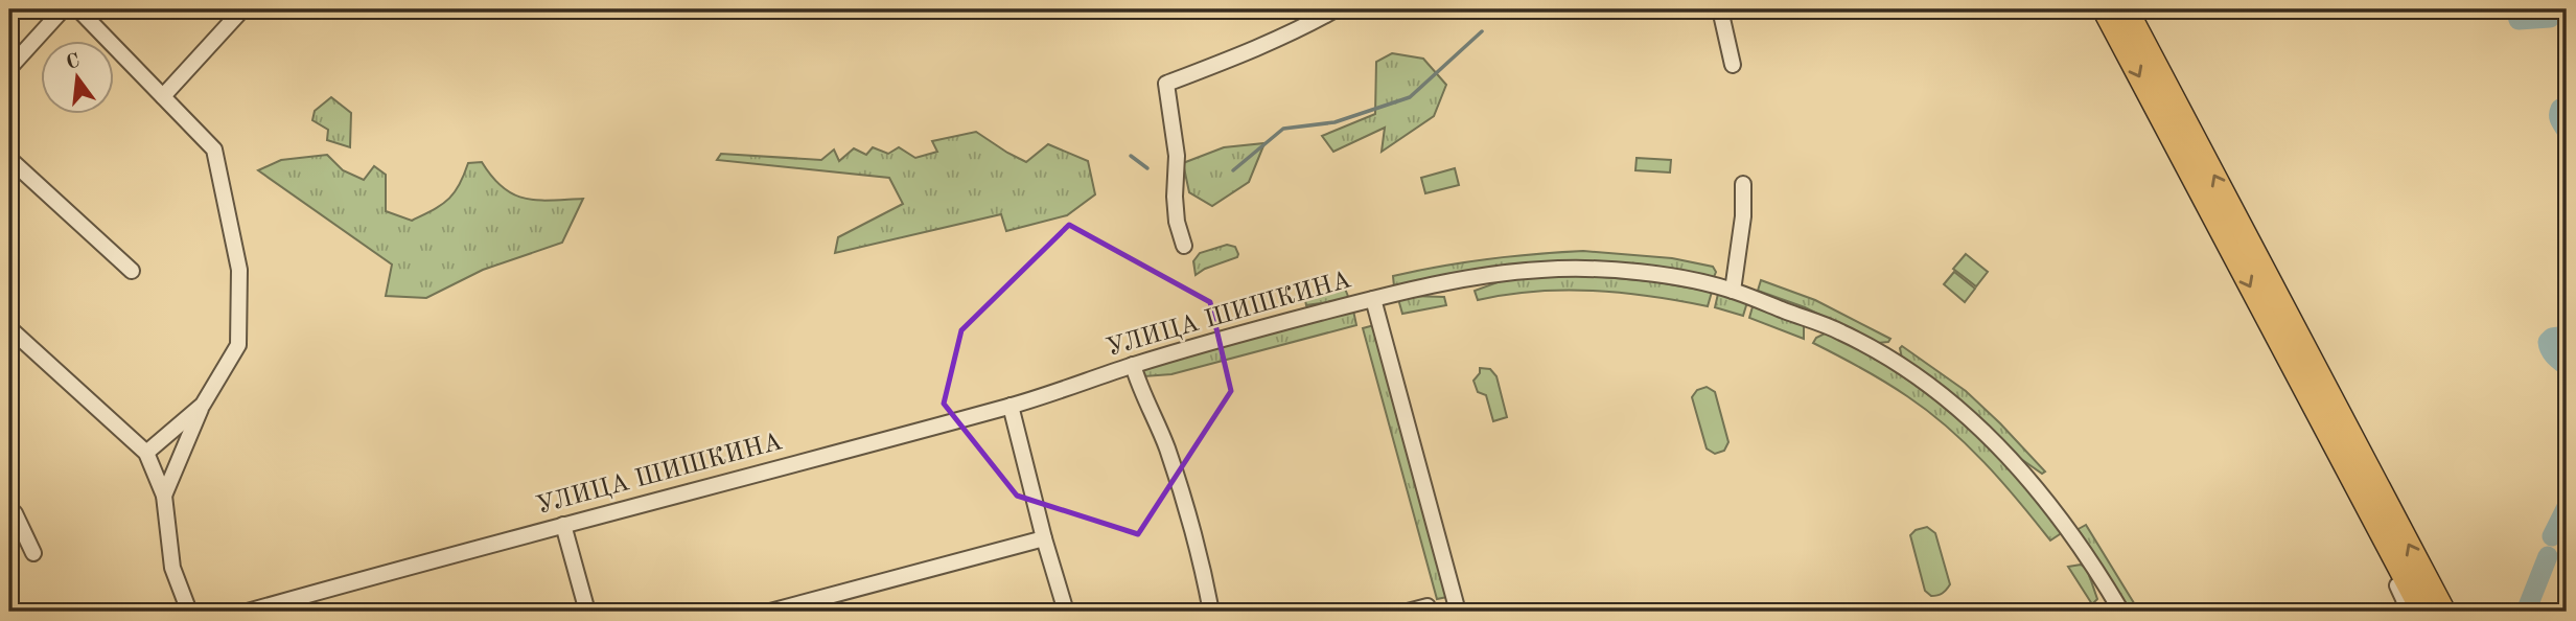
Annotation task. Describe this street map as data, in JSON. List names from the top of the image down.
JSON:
{
  "streets": {
    "street": ["УЛИЦА ШИШКИНА"]
  },
  "north": "top"
}
